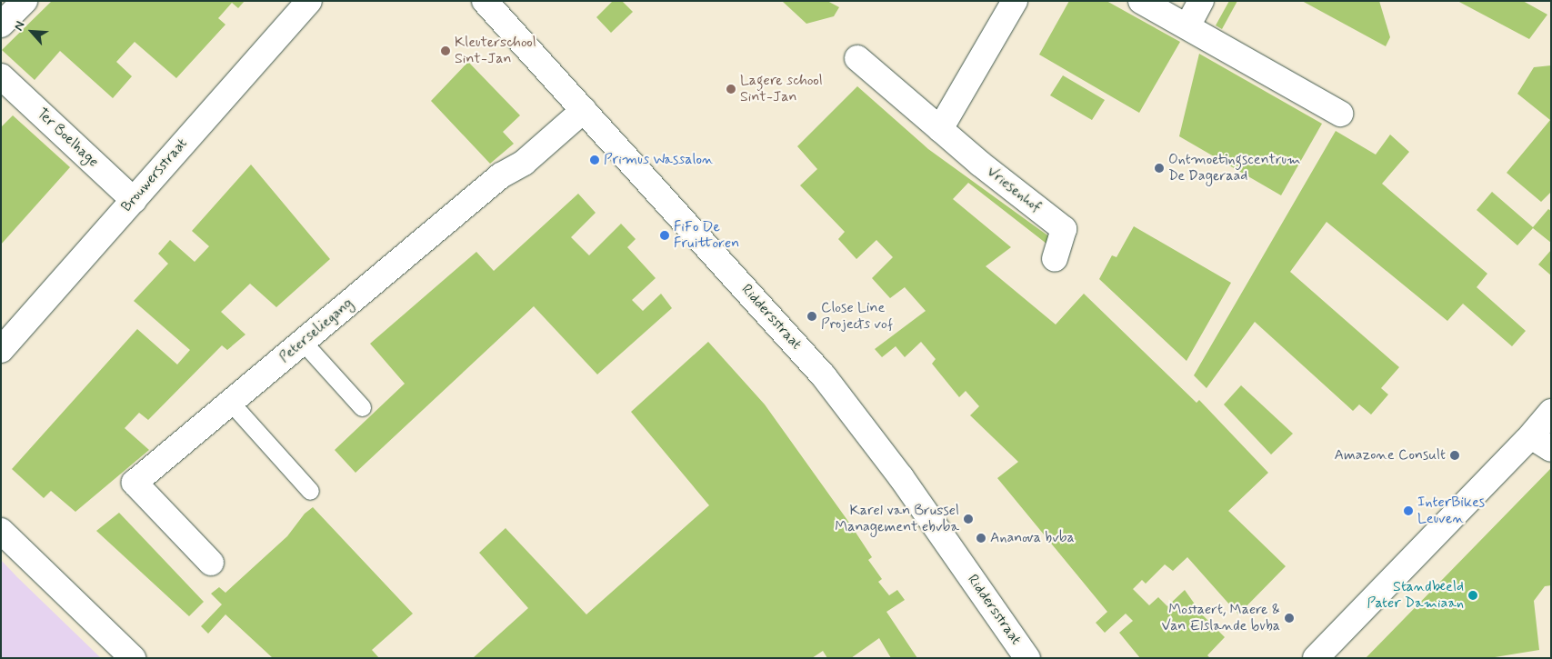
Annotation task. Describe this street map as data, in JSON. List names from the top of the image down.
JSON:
{
  "streets": {
    "street": [
      "Ter Boelhage",
      "Brouwersstraat",
      "Vriesenhof",
      "Riddersstraat",
      "Peterseliegang"
    ]
  },
  "crossings": [
    ["Ter Boelhage", "Brouwersstraat"],
    ["Riddersstraat", "Peterseliegang"]
  ],
  "places": [
    "Kleuterschool Sint-Jan",
    "Lagere school Sint-Jan",
    "Primus Wassalon",
    "Ontmoetingscentrum De Dageraad",
    "FiFo De Fruittoren",
    "Close Line Projects vof",
    "Amazone Consult",
    "InterBikes Leuven",
    "Karel van Brussel Management ebvba",
    "Ananova bvba",
    "Standbeeld Pater Damiaan",
    "Mostaert, Maere & Van Elslande bvba"
  ],
  "north": "top left"
}
